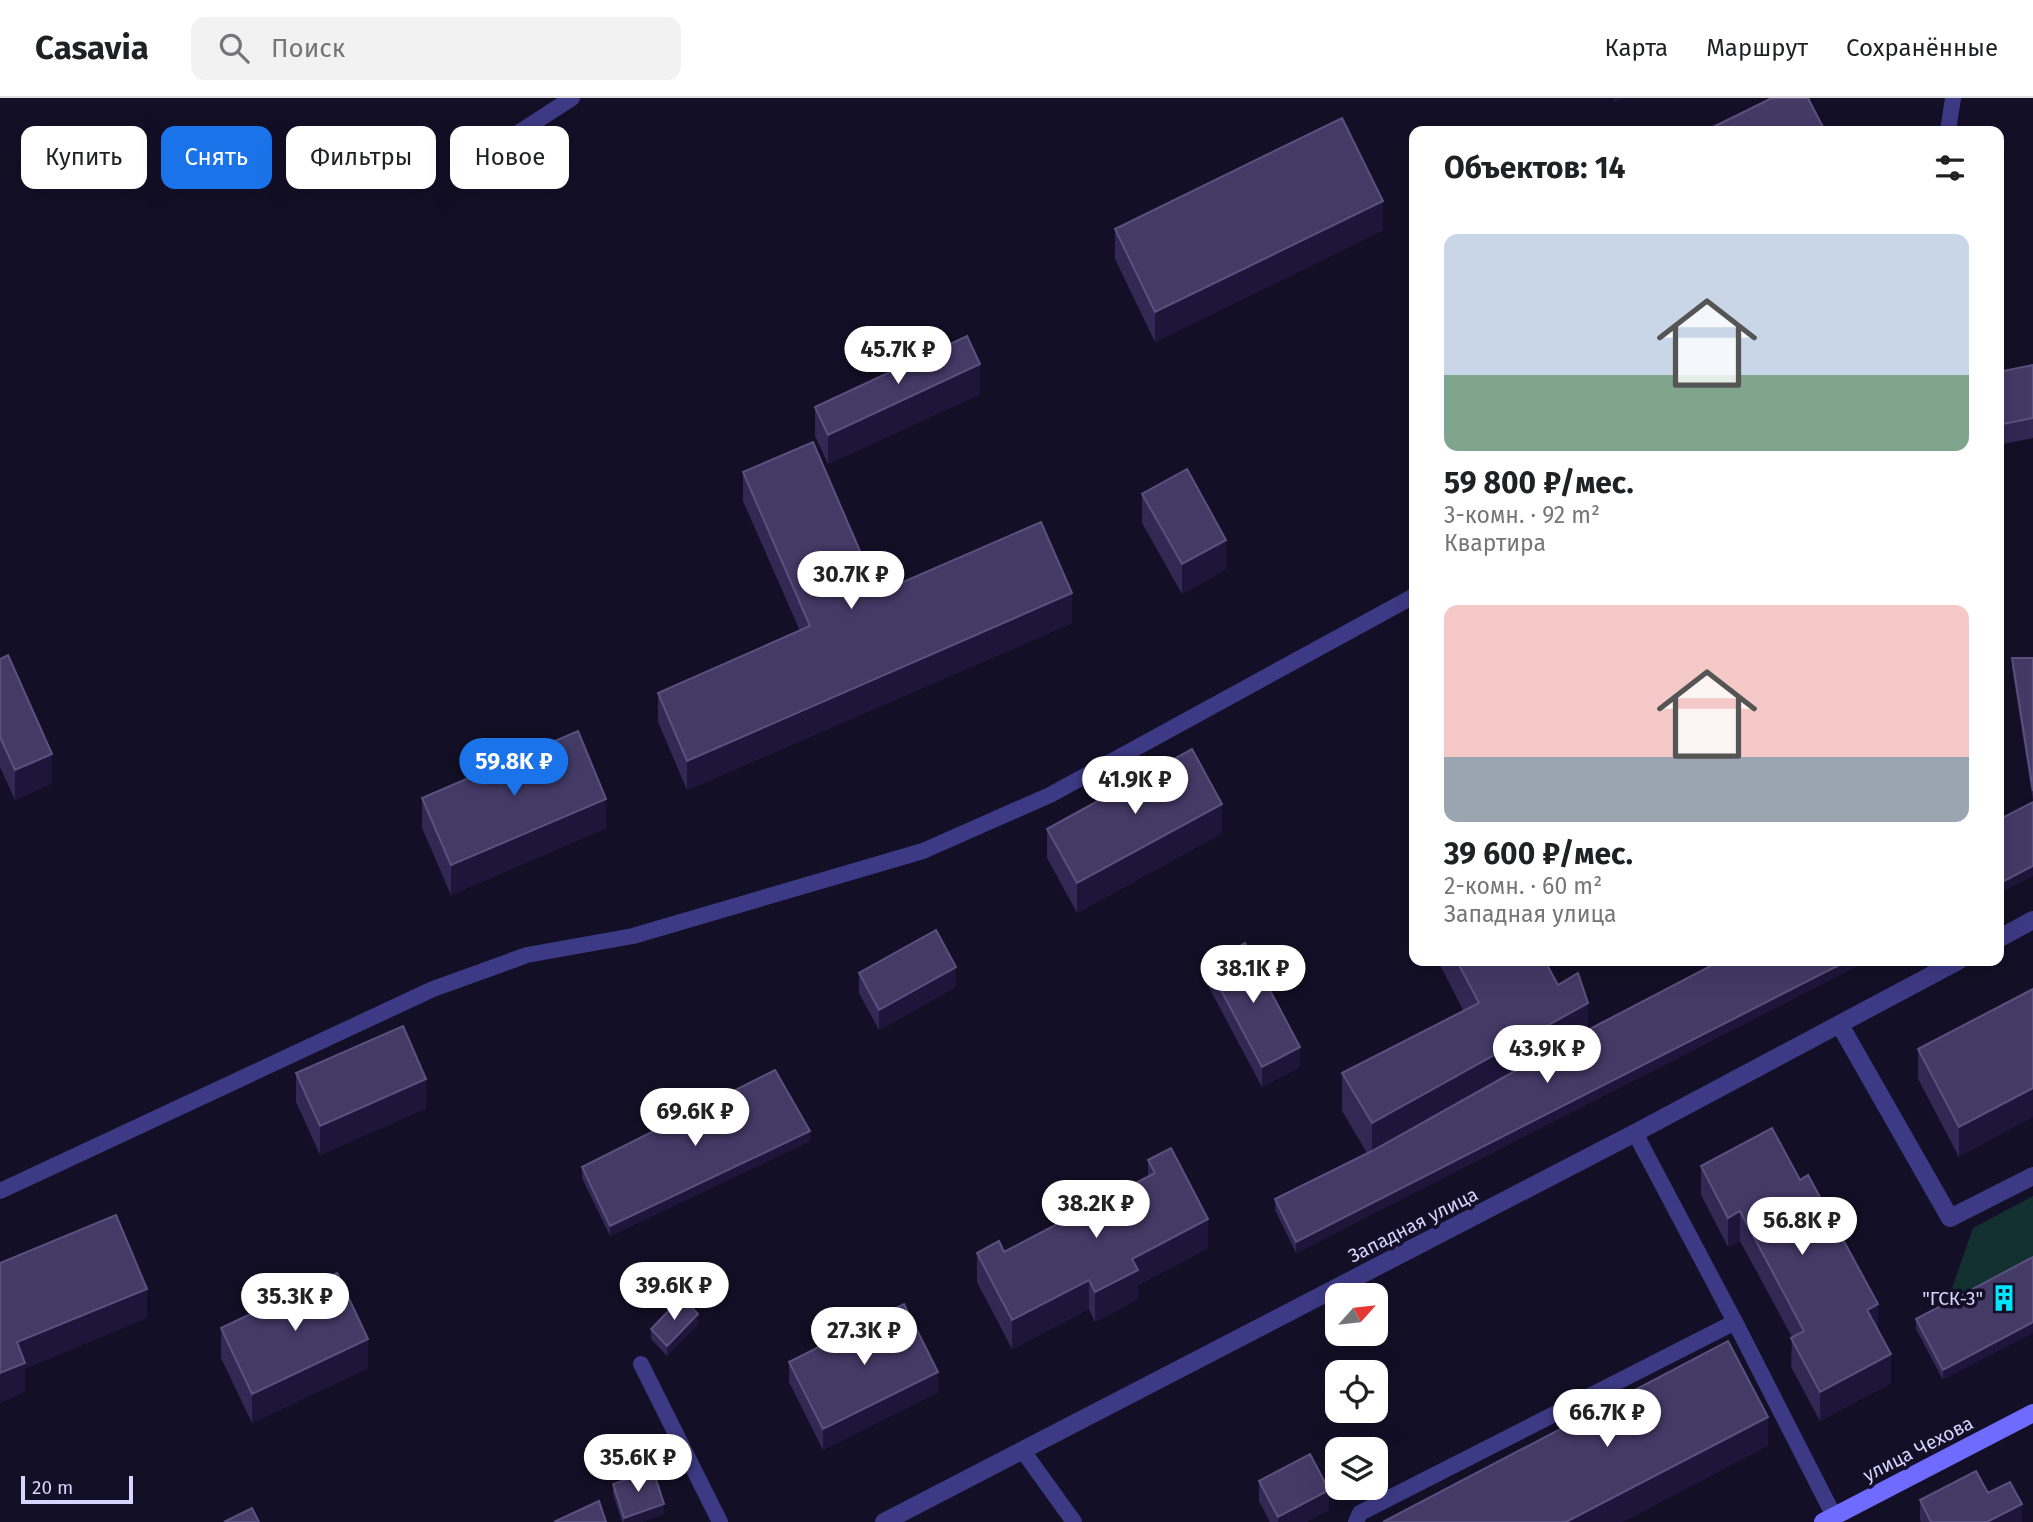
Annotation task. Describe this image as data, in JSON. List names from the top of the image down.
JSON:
{
  "streets": {
    "street": ["Западная улица", "улица Чехова"]
  },
  "places": {
    "building": ["\"ГСК-3\""]
  },
  "scale_bar": "20 m",
  "north": "top right",
  "page": {
    "header": "Casavia",
    "search": "Поиск",
    "nav": ["Карта", "Маршрут", "Сохранённые"],
    "chip": [
      "Купить",
      "Снять",
      "Фильтры",
      "Новое"
    ],
    "heading": "Объектов: 14",
    "list": [
      {
        "name": "59 800 ₽/мес.",
        "note": "3-комн. · 92 m² · Квартира"
      },
      {
        "name": "39 600 ₽/мес.",
        "note": "2-комн. · 60 m² · Западная улица"
      }
    ],
    "price": [
      "45.7K ₽",
      "30.7K ₽",
      "59.8K ₽",
      "41.9K ₽",
      "38.1K ₽",
      "43.9K ₽",
      "69.6K ₽",
      "38.2K ₽",
      "56.8K ₽",
      "39.6K ₽",
      "35.3K ₽",
      "27.3K ₽",
      "66.7K ₽",
      "35.6K ₽"
    ],
    "scale": "20 m"
  }
}
